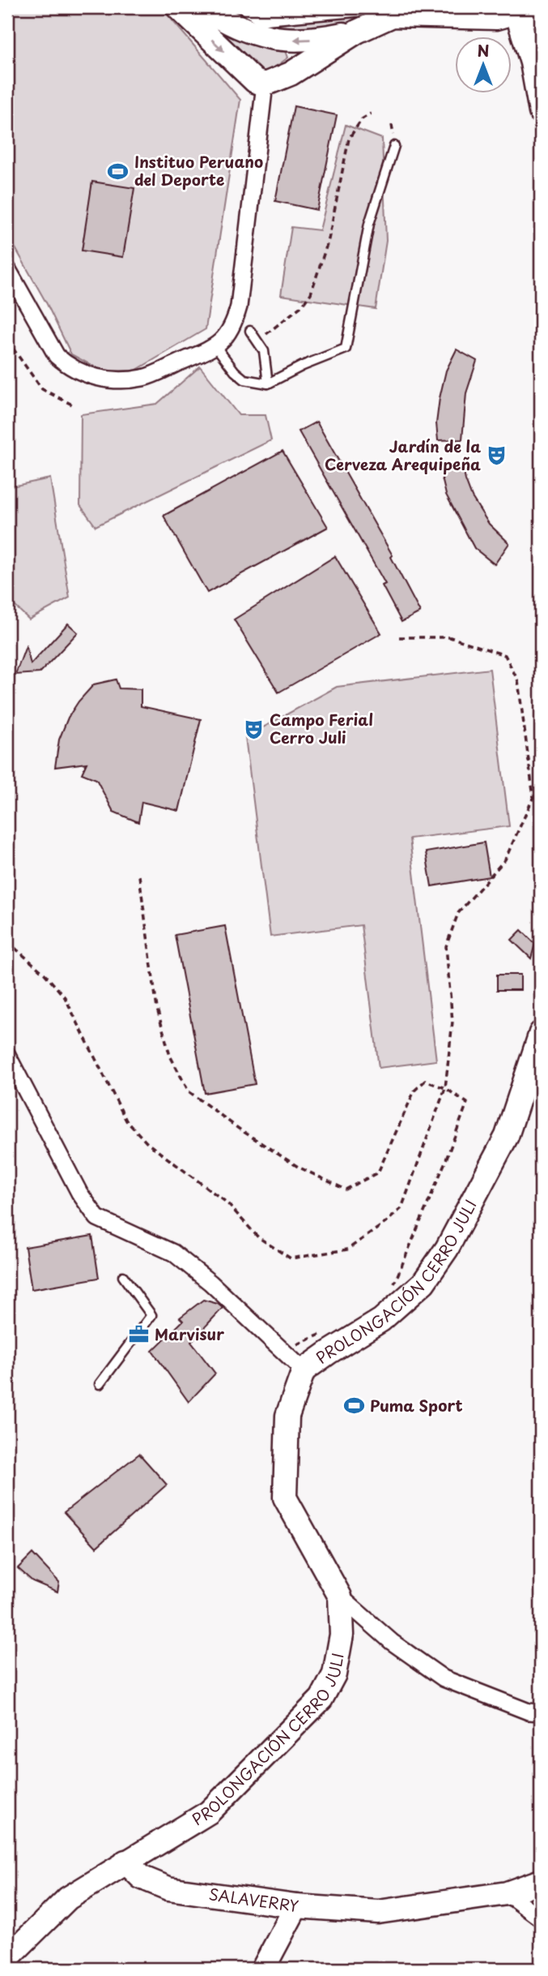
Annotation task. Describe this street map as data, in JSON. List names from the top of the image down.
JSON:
{
  "streets": {
    "street": ["PROLONGACIÓN CERRO JULI", "SALAVERRY"]
  },
  "crossings": [
    ["PROLONGACIÓN CERRO JULI", "SALAVERRY"]
  ],
  "places": {
    "sports": ["Instituo Peruano del Deporte", "Puma Sport"],
    "theatre": ["Jardín de la Cerveza Arequipeña", "Campo Ferial Cerro Juli"],
    "office": ["Marvisur"]
  },
  "north": "top"
}
